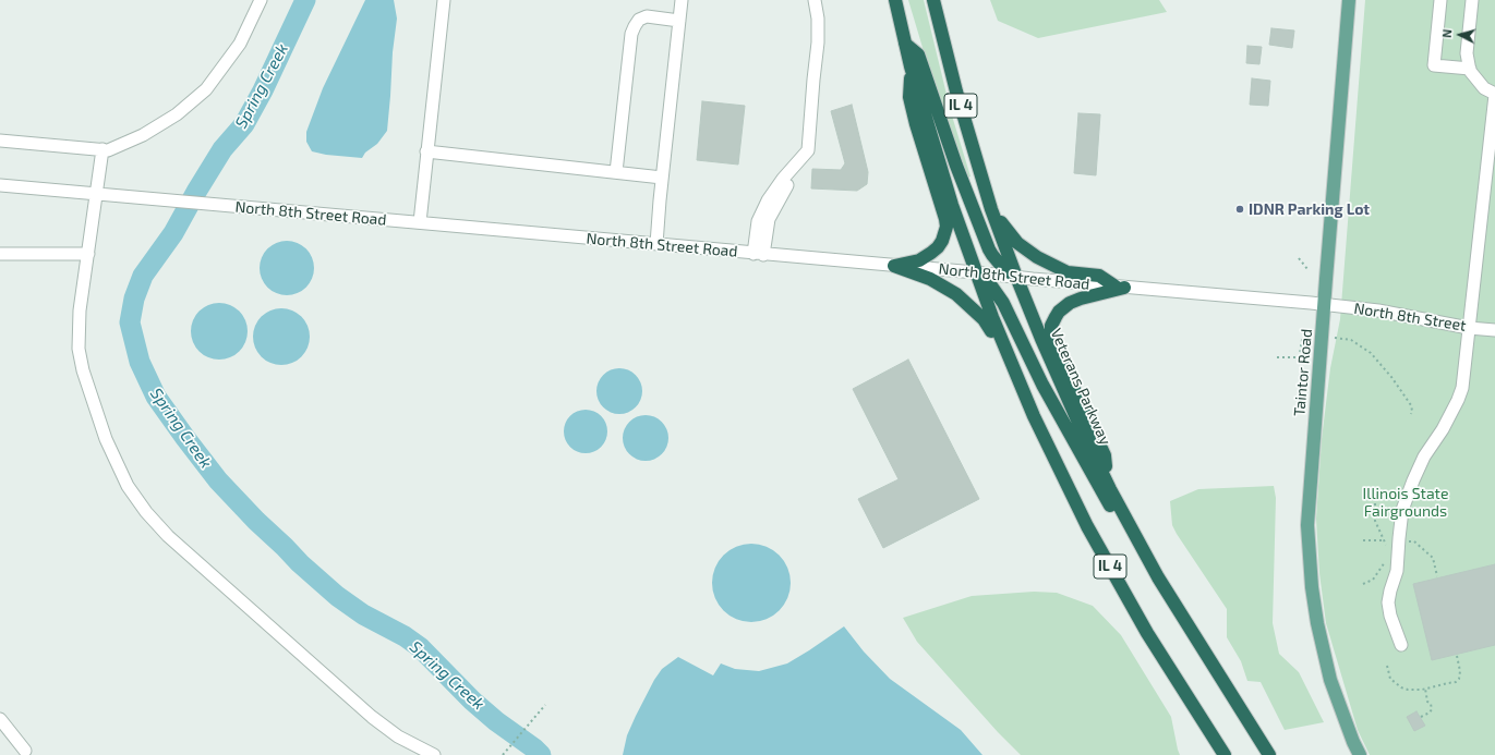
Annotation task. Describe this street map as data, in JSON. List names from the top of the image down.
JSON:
{
  "streets": {
    "highway": ["IL 4", "Veterans Parkway"],
    "main road": ["Taintor Road"],
    "street": ["North 8th Street Road", "North 8th Street"]
  },
  "crossings": [
    ["IL 4", "North 8th Street Road"],
    ["North 8th Street Road", "North 8th Street"],
    ["North 8th Street Road", "Taintor Road"],
    ["North 8th Street Road", "Veterans Parkway"],
    ["North 8th Street", "Taintor Road"]
  ],
  "water": ["Spring Creek"],
  "parks": ["Illinois State Fairgrounds"],
  "places": ["IDNR Parking Lot"],
  "north": "left"
}
